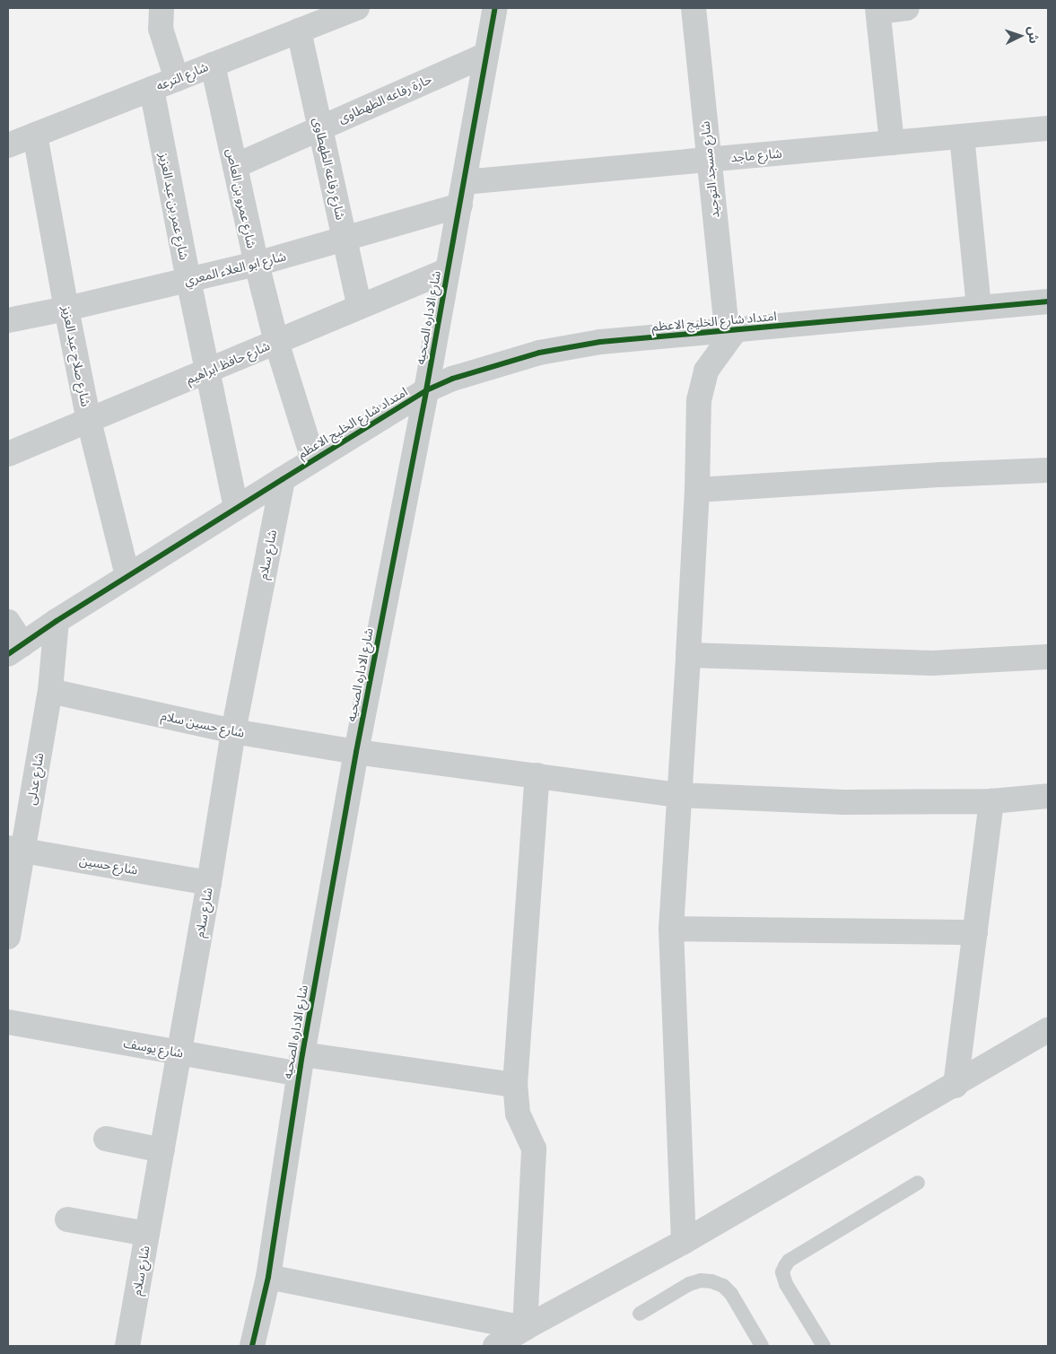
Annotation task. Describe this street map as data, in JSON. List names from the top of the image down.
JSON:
{
  "streets": {
    "street": [
      "شارع الترعه",
      "حارة رفاعه الطهطاوى",
      "شارع ماجد",
      "شارع رفاعه الطهطاوى",
      "شارع مسجد التوحيد",
      "شارع عمرو بن العاص",
      "شارع عمر بن عبد العزيز",
      "شارع ابو العلاء المعري",
      "شارع الاداره الصحيه",
      "امتداد شارع الخليج الاعظم",
      "شارع صلاح عبد العزيز",
      "شارع حافظ ابراهيم",
      "شارع سلام",
      "شارع حسين سلام",
      "شارع عدلى",
      "شارع حسين",
      "شارع يوسف"
    ]
  },
  "crossings": [
    ["شارع الترعه", "شارع رفاعه الطهطاوى"],
    ["شارع الترعه", "شارع عمرو بن العاص"],
    ["شارع الترعه", "شارع عمر بن عبد العزيز"],
    ["شارع الترعه", "شارع صلاح عبد العزيز"],
    ["حارة رفاعه الطهطاوى", "شارع رفاعه الطهطاوى"],
    ["حارة رفاعه الطهطاوى", "شارع عمرو بن العاص"],
    ["حارة رفاعه الطهطاوى", "شارع الاداره الصحيه"],
    ["شارع ماجد", "شارع مسجد التوحيد"],
    ["شارع ماجد", "شارع ابو العلاء المعري"],
    ["شارع ماجد", "شارع الاداره الصحيه"],
    ["شارع رفاعه الطهطاوى", "شارع ابو العلاء المعري"],
    ["شارع رفاعه الطهطاوى", "شارع حافظ ابراهيم"],
    ["شارع مسجد التوحيد", "امتداد شارع الخليج الاعظم"],
    ["شارع عمرو بن العاص", "شارع ابو العلاء المعري"],
    ["شارع عمرو بن العاص", "امتداد شارع الخليج الاعظم"],
    ["شارع عمرو بن العاص", "شارع حافظ ابراهيم"],
    ["شارع عمر بن عبد العزيز", "شارع ابو العلاء المعري"],
    ["شارع عمر بن عبد العزيز", "امتداد شارع الخليج الاعظم"],
    ["شارع عمر بن عبد العزيز", "شارع حافظ ابراهيم"],
    ["شارع ابو العلاء المعري", "شارع الاداره الصحيه"],
    ["شارع ابو العلاء المعري", "شارع صلاح عبد العزيز"],
    ["شارع الاداره الصحيه", "امتداد شارع الخليج الاعظم"],
    ["شارع الاداره الصحيه", "شارع حافظ ابراهيم"],
    ["شارع الاداره الصحيه", "شارع حسين سلام"],
    ["شارع الاداره الصحيه", "شارع يوسف"],
    ["امتداد شارع الخليج الاعظم", "شارع صلاح عبد العزيز"],
    ["امتداد شارع الخليج الاعظم", "شارع سلام"],
    ["امتداد شارع الخليج الاعظم", "شارع عدلى"],
    ["شارع صلاح عبد العزيز", "شارع حافظ ابراهيم"],
    ["شارع سلام", "شارع حسين سلام"],
    ["شارع سلام", "شارع حسين"],
    ["شارع سلام", "شارع يوسف"],
    ["شارع حسين سلام", "شارع عدلى"],
    ["شارع عدلى", "شارع حسين"]
  ],
  "north": "right"
}
